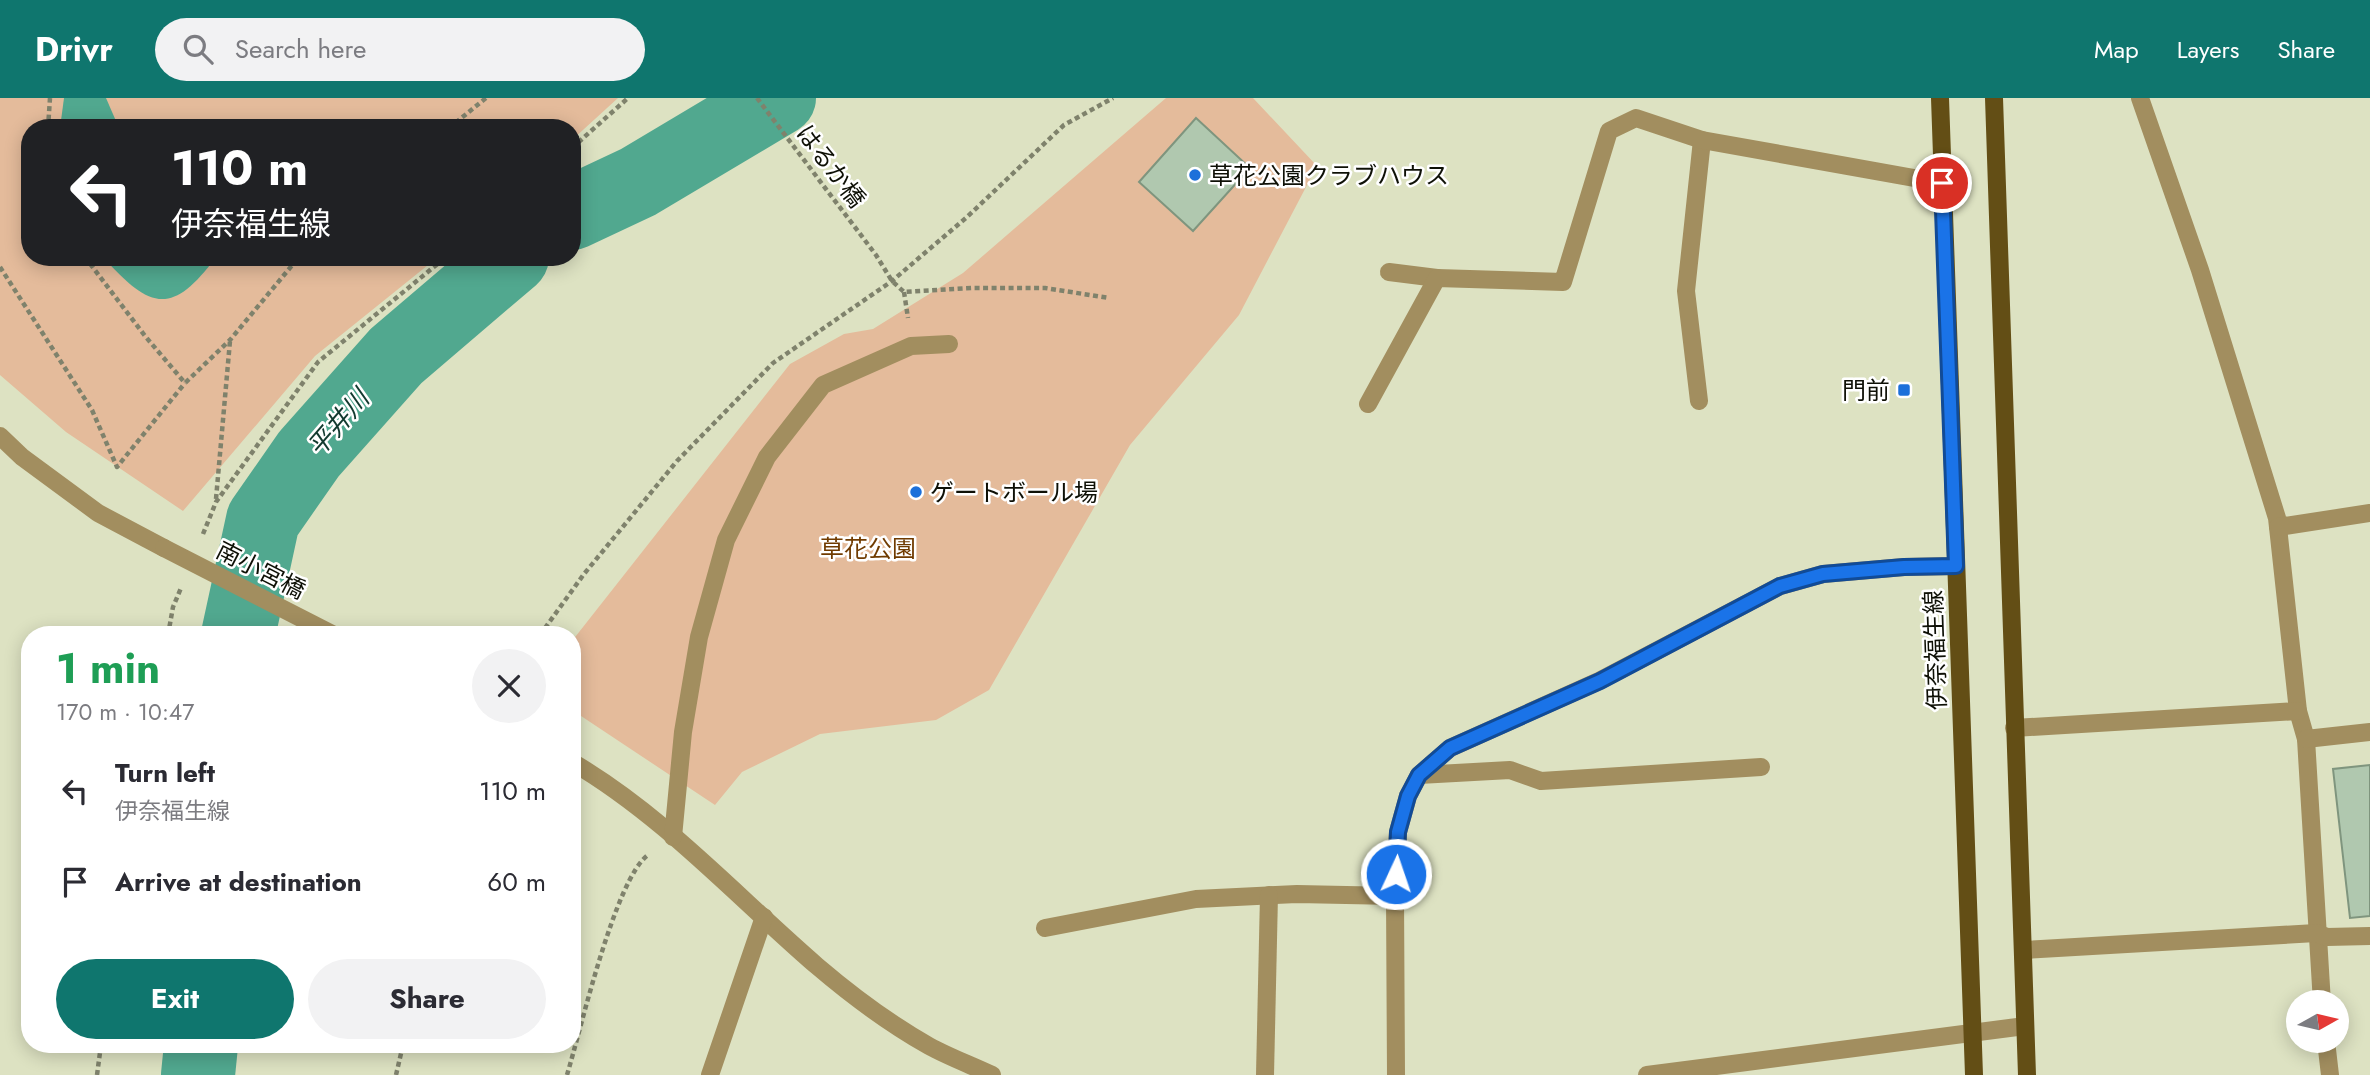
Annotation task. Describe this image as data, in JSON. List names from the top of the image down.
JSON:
{
  "streets": {
    "main road": ["伊奈福生線"],
    "street": ["南小宮橋"],
    "path": ["はるか橋"]
  },
  "water": ["平井川"],
  "parks": ["草花公園"],
  "places": {
    "other": ["草花公園クラブハウス", "ゲートボール場"],
    "transit": ["門前"]
  },
  "north": "right",
  "page": {
    "header": "Drivr",
    "search": "Search here",
    "nav": ["Map", "Layers", "Share"],
    "turn": ["110 m", "伊奈福生線"],
    "heading": ["1 min", "170 m · 10:47"],
    "list": [
      {
        "name": "Turn left",
        "note": "伊奈福生線",
        "value": "110 m"
      },
      {
        "name": "Arrive at destination",
        "value": "60 m"
      }
    ],
    "buttons": ["Exit", "Share"]
  }
}
